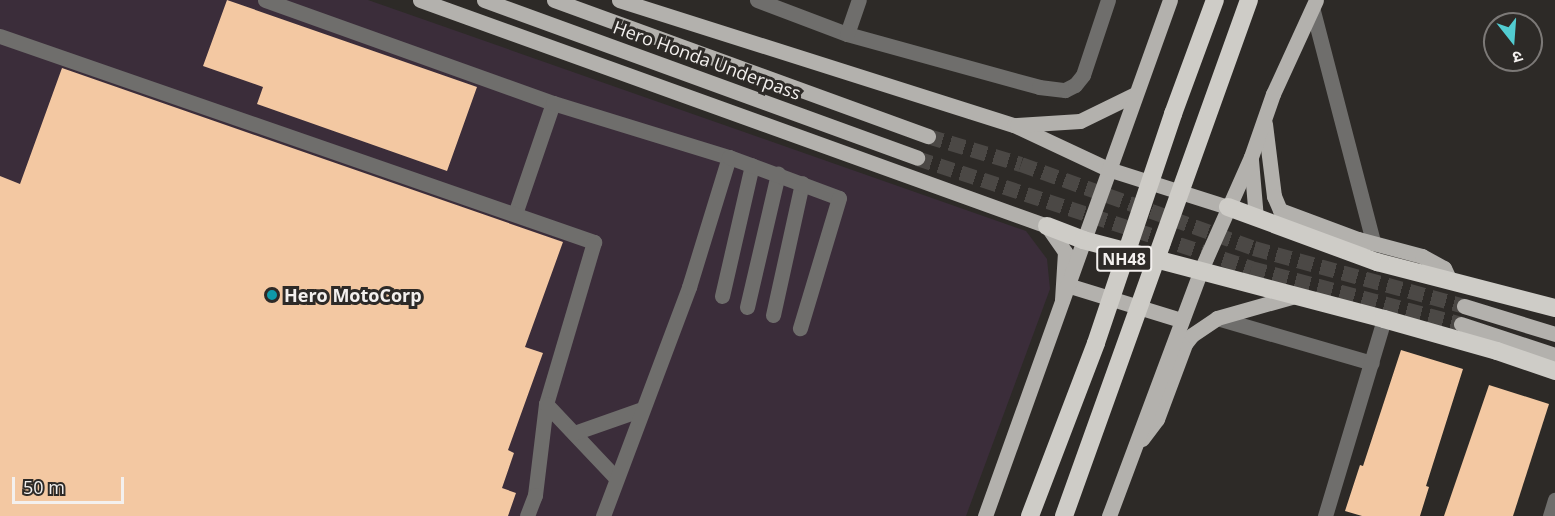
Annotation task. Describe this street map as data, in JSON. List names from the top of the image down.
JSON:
{
  "streets": {
    "highway": ["NH48"],
    "main road": ["Hero Honda Underpass"]
  },
  "places": ["Hero MotoCorp"],
  "scale_bar": "50 m",
  "north": "bottom"
}
